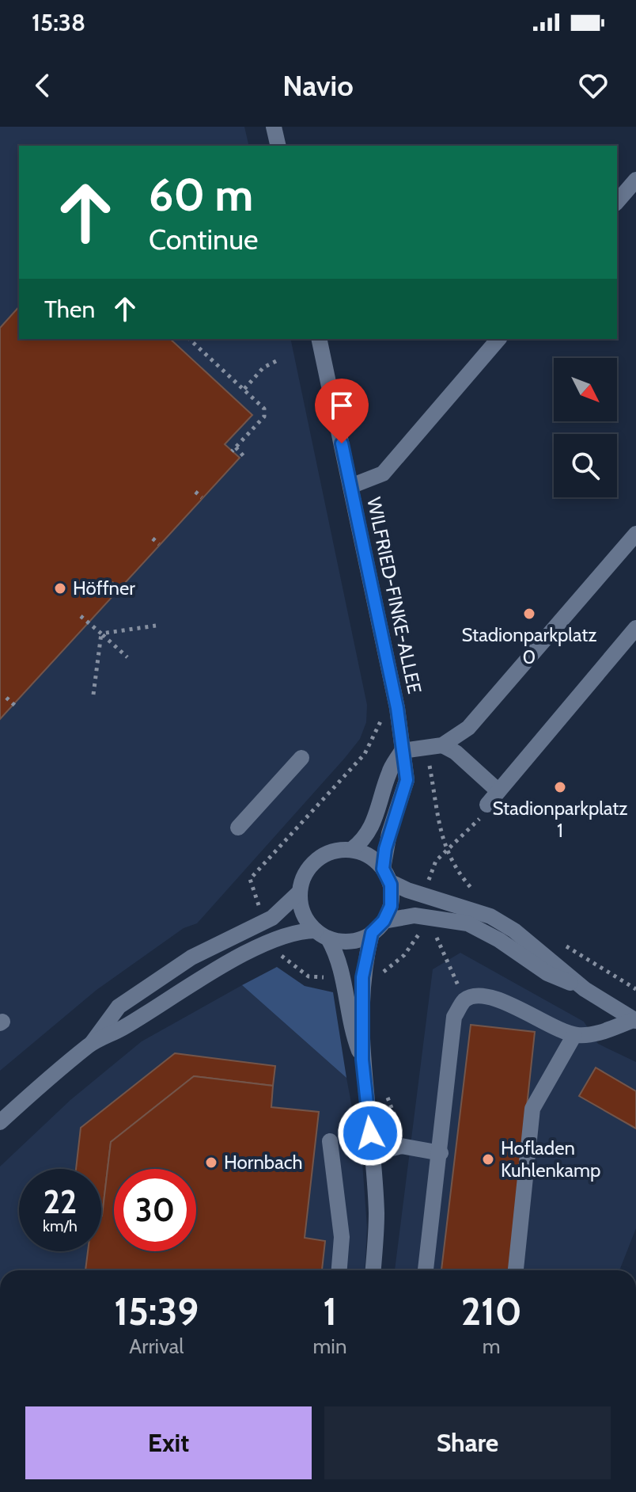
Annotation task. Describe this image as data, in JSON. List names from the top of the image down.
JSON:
{
  "streets": {
    "street": ["WILFRIED-FINKE-ALLEE"]
  },
  "places": [
    "Höffner",
    "Stadionparkplatz 0",
    "Stadionparkplatz 1",
    "Hofladen Kuhlenkamp",
    "Hornbach"
  ],
  "north": "bottom right",
  "page": {
    "status": "15:38",
    "header": "Navio",
    "turn": ["60 m", "Continue"],
    "then": "Then",
    "speed": "22 km/h",
    "limit": "30",
    "eta": [
      "15:39",
      "Arrival",
      "1",
      "min",
      "210",
      "m"
    ],
    "buttons": ["Exit", "Share"]
  }
}
